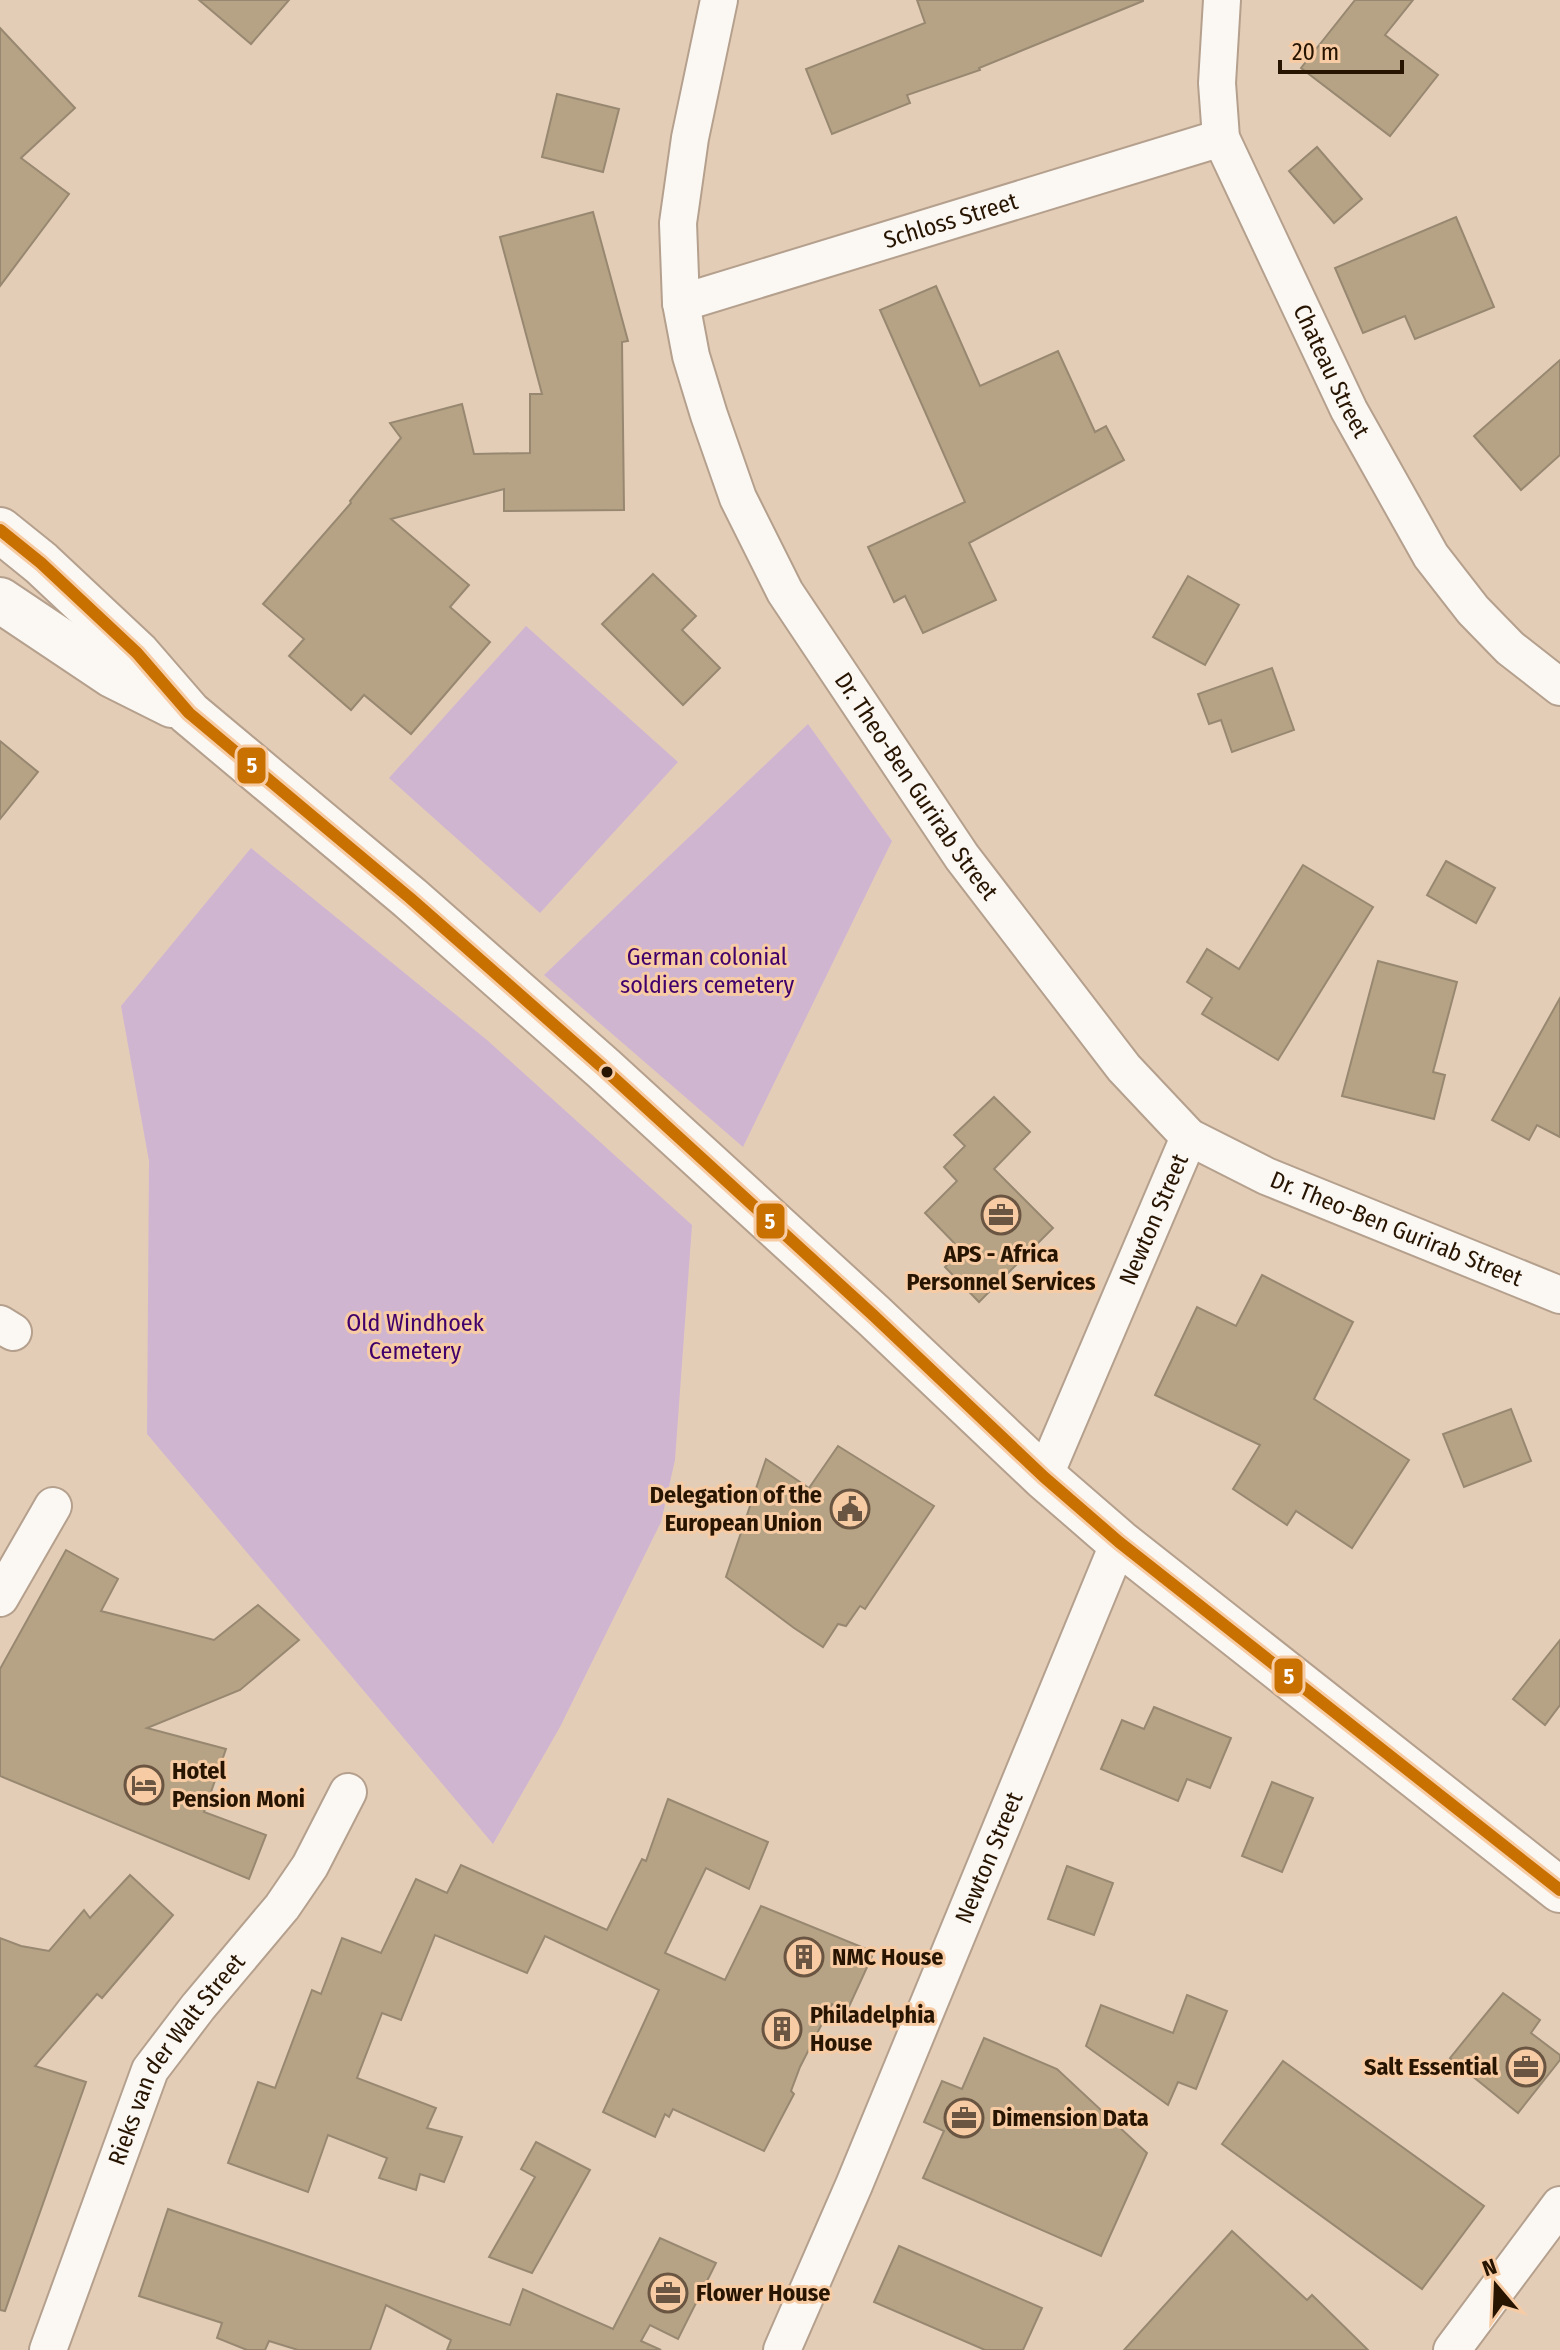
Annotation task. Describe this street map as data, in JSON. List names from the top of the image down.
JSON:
{
  "streets": {
    "street": [
      "Schloss Street",
      "Chateau Street",
      "Dr. Theo-Ben Gurirab Street",
      "Newton Street",
      "Rieks van der Walt Street"
    ]
  },
  "crossings": [
    ["Schloss Street", "Chateau Street"],
    ["Schloss Street", "Dr. Theo-Ben Gurirab Street"],
    ["Dr. Theo-Ben Gurirab Street", "Newton Street"]
  ],
  "parks": ["German colonial soldiers cemetery", "Old Windhoek Cemetery"],
  "places": {
    "office": [
      "APS - Africa Personnel Services",
      "Salt Essential",
      "Dimension Data",
      "Flower House"
    ],
    "public building": ["Delegation of the European Union"],
    "hotel": ["Hotel Pension Moni"],
    "building": ["NMC House", "Philadelphia House"]
  },
  "lines": ["transit line 5"],
  "scale_bar": "20 m",
  "north": "top"
}
